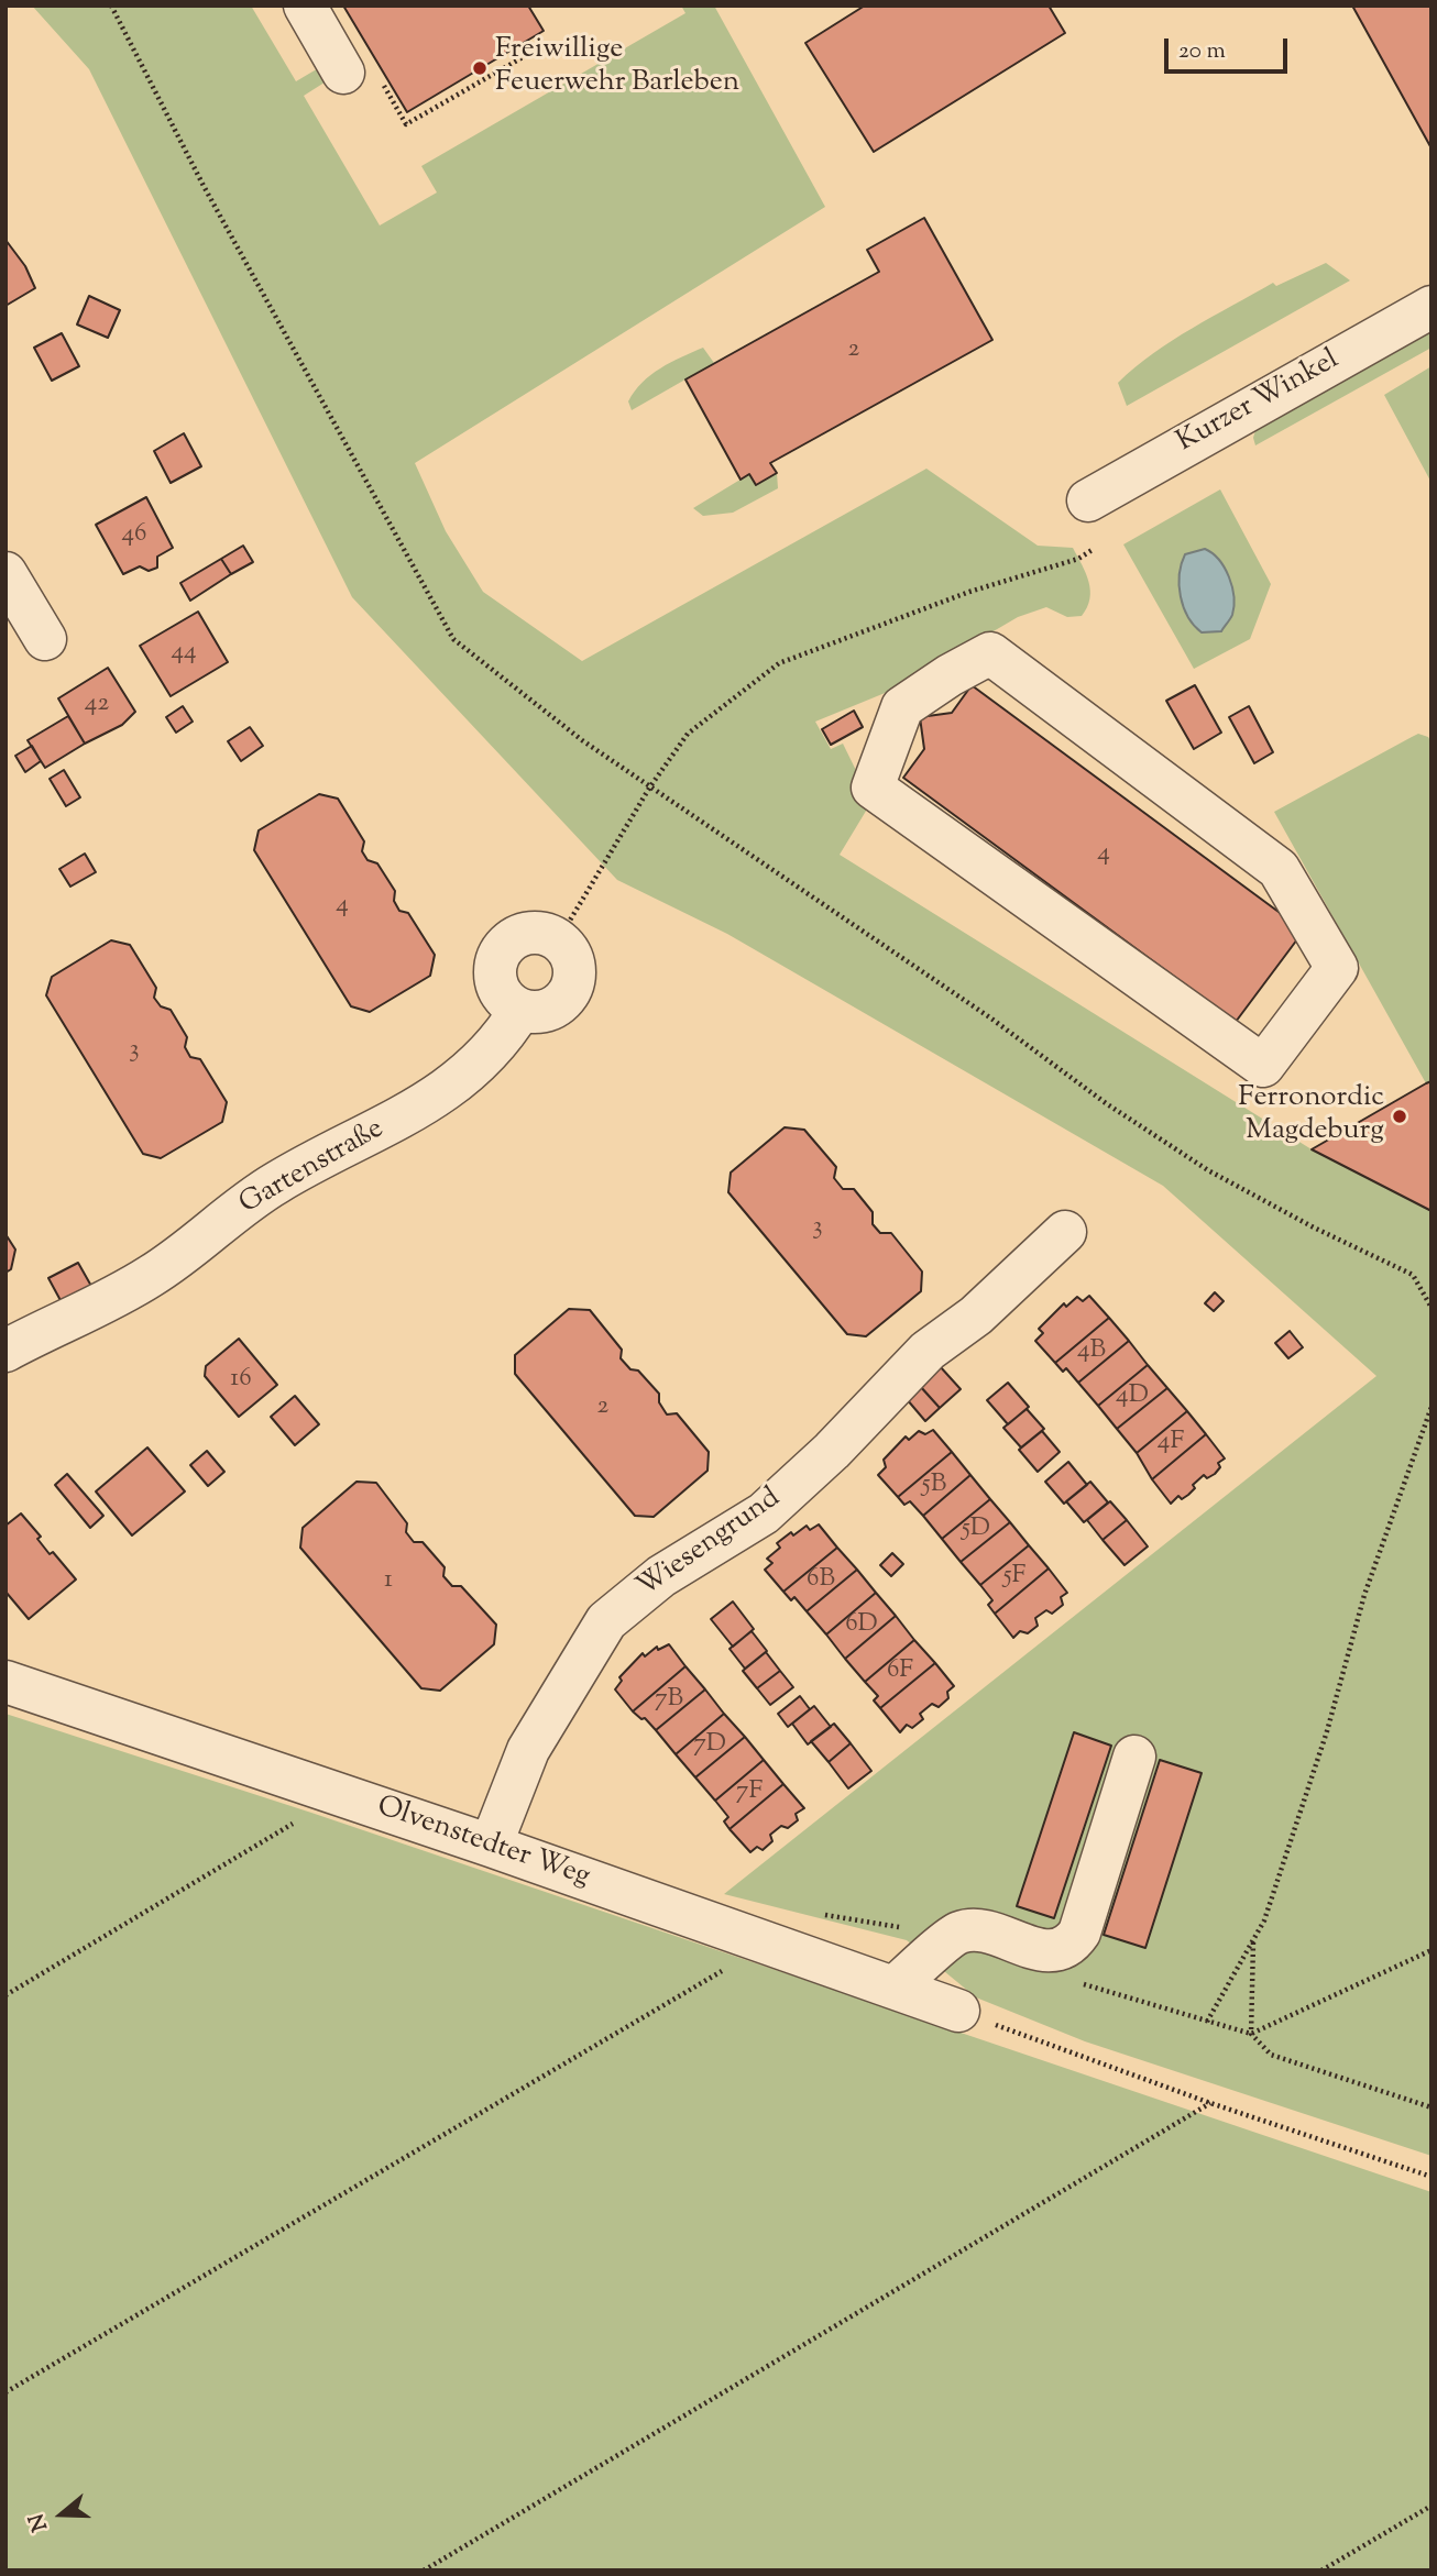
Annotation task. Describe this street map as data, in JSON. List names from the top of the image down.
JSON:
{
  "streets": {
    "street": [
      "Kurzer Winkel",
      "Gartenstraße",
      "Wiesengrund",
      "Olvenstedter Weg"
    ]
  },
  "crossings": [
    ["Wiesengrund", "Olvenstedter Weg"]
  ],
  "places": ["Freiwillige Feuerwehr Barleben", "Ferronordic Magdeburg"],
  "house_numbers": [
    "2",
    "46",
    "44",
    "42",
    "4",
    "4",
    "3",
    "3",
    "4B",
    "16",
    "4D",
    "2",
    "4F",
    "5B",
    "5D",
    "5F",
    "6B",
    "1",
    "6D",
    "6F",
    "7B",
    "7D",
    "7F"
  ],
  "scale_bar": "20 m",
  "north": "left"
}
